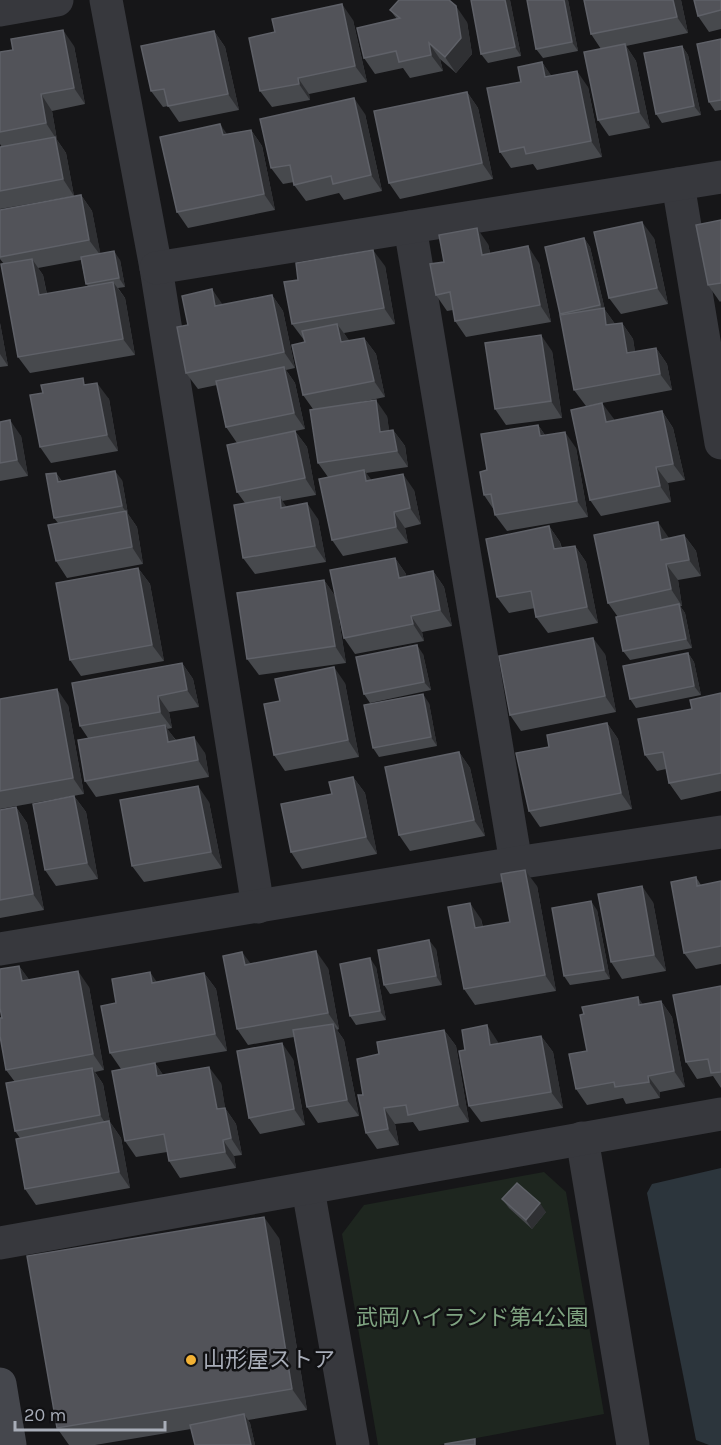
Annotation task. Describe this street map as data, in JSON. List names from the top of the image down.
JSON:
{
  "parks": ["武岡ハイランド第4公園"],
  "places": ["山形屋ストア"],
  "scale_bar": "20 m"
}
